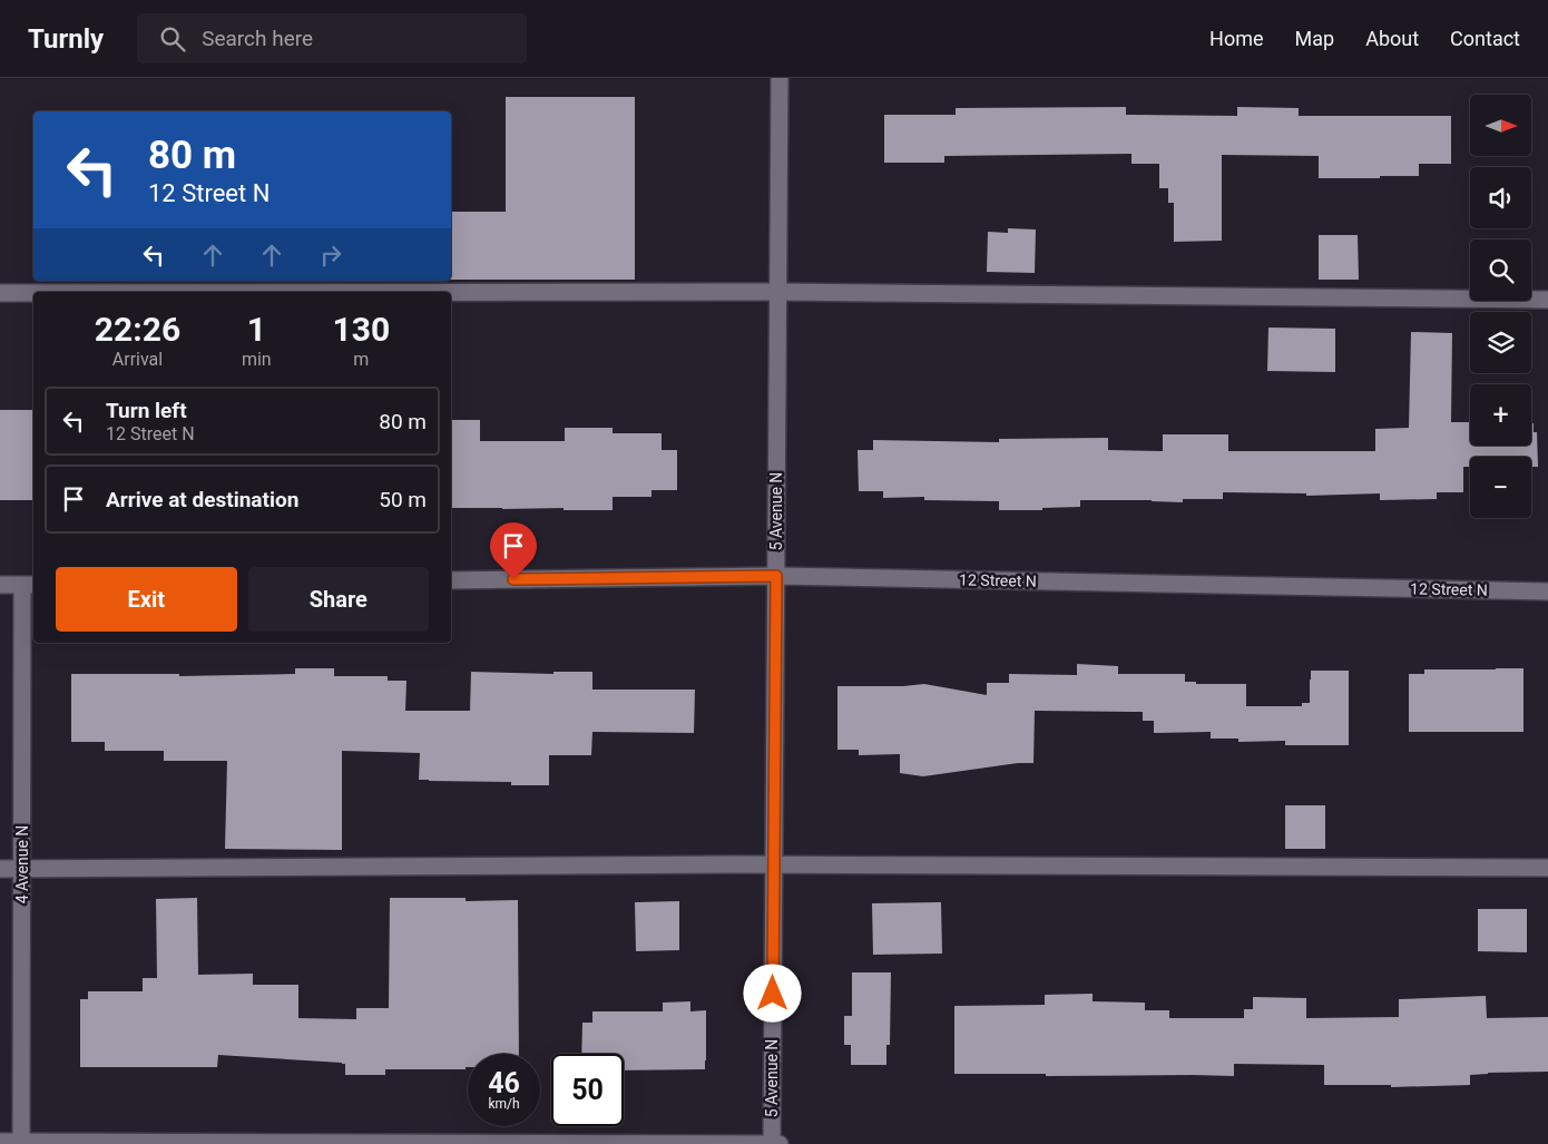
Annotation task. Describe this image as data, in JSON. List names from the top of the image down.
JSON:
{
  "streets": {
    "street": ["5 Avenue N", "12 Street N", "4 Avenue N"]
  },
  "crossings": [
    ["5 Avenue N", "12 Street N"]
  ],
  "north": "right",
  "page": {
    "header": "Turnly",
    "search": "Search here",
    "nav": [
      "Home",
      "Map",
      "About",
      "Contact"
    ],
    "map_buttons": ["+", "−"],
    "turn": ["80 m", "12 Street N"],
    "eta": [
      "22:26",
      "Arrival",
      "1",
      "min",
      "130",
      "m"
    ],
    "list": [
      {
        "name": "Turn left",
        "note": "12 Street N",
        "value": "80 m"
      },
      {
        "name": "Arrive at destination",
        "value": "50 m"
      }
    ],
    "buttons": ["Exit", "Share"],
    "speed": "46 km/h",
    "limit": "50"
  }
}
